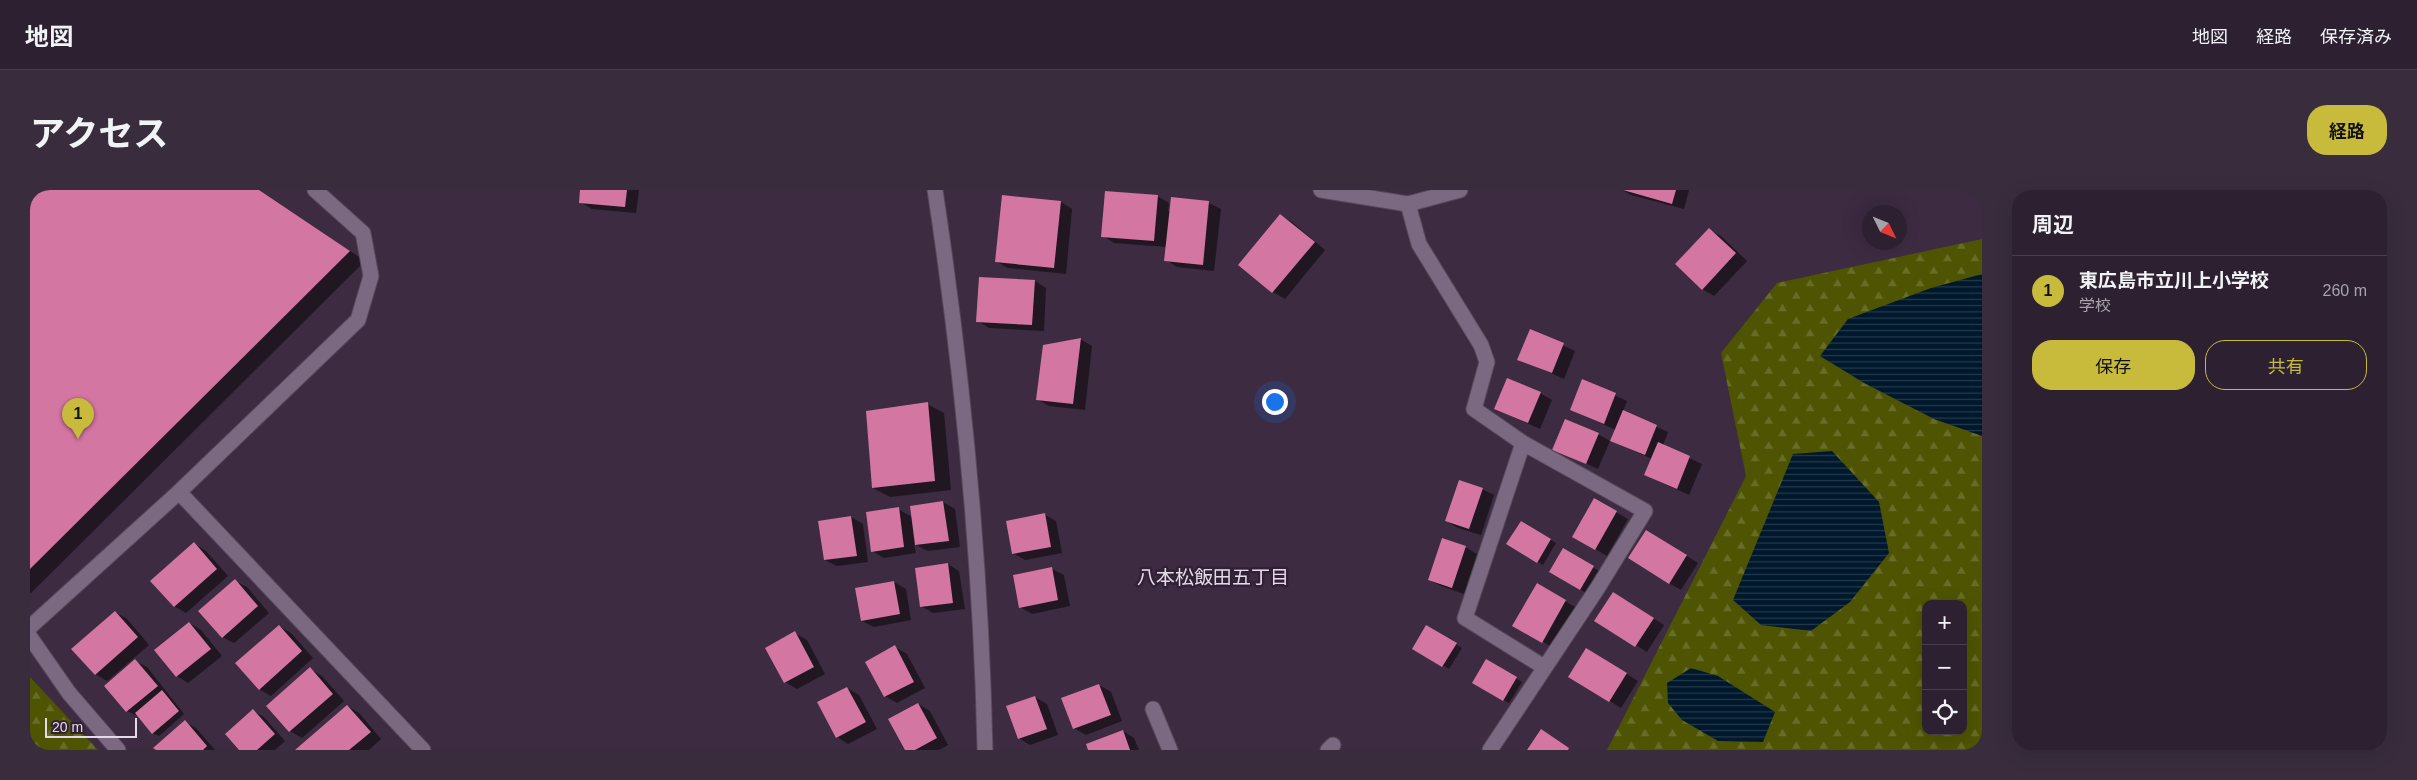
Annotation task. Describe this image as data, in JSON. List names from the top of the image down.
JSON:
{
  "districts": ["八本松飯田五丁目"],
  "scale_bar": "20 m",
  "north": "bottom right",
  "page": {
    "header": "地図",
    "nav": ["地図", "経路", "保存済み"],
    "title": "アクセス",
    "buttons": [
      "経路",
      ["保存", "共有"]
    ],
    "heading": "周辺",
    "list": [
      {
        "mark": "1",
        "name": "東広島市立川上小学校",
        "note": "学校",
        "value": "260 m"
      }
    ],
    "pins": "1",
    "map_buttons": ["+", "−"],
    "scale": "20 m"
  }
}
